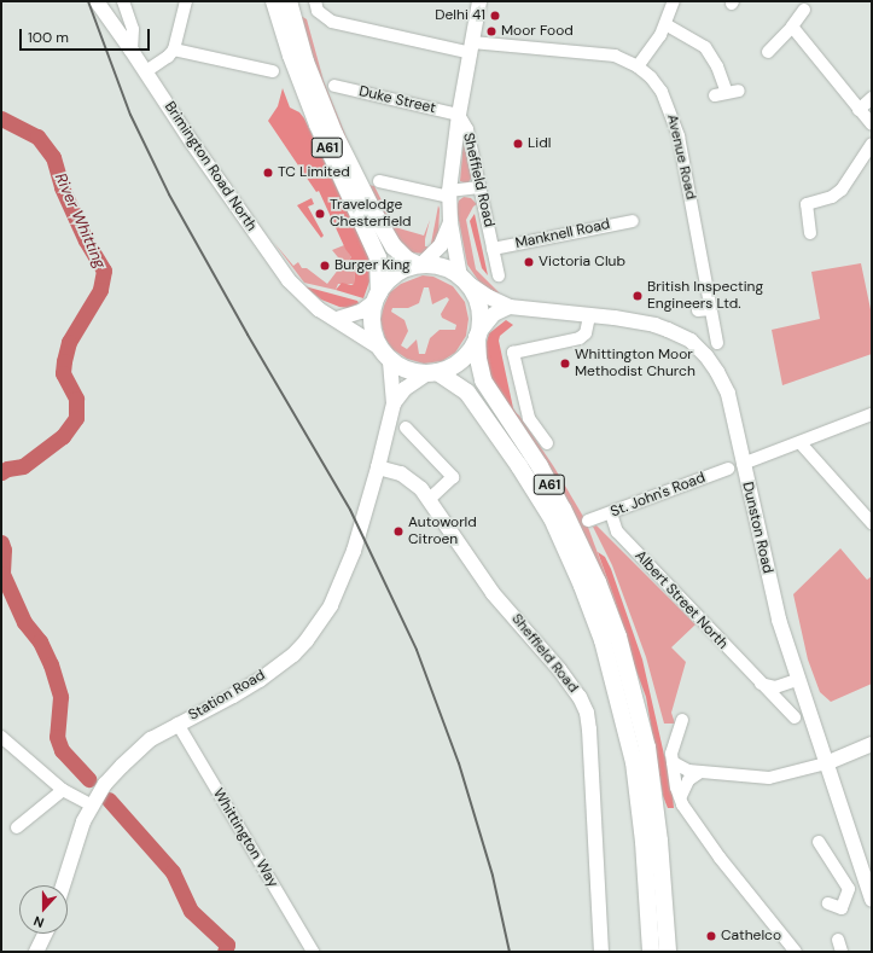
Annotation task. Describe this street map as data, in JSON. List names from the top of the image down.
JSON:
{
  "streets": {
    "highway": ["A61"],
    "main road": [
      "Brimington Road North",
      "Sheffield Road",
      "Dunston Road",
      "Station Road"
    ],
    "street": [
      "Duke Street",
      "Avenue Road",
      "Manknell Road",
      "St. John's Road",
      "Albert Street North",
      "Whittington Way"
    ]
  },
  "crossings": [
    ["Duke Street", "Sheffield Road"],
    ["A61", "Brimington Road North"],
    ["A61", "Dunston Road"],
    ["A61", "Station Road"],
    ["Avenue Road", "Sheffield Road"],
    ["Brimington Road North", "Dunston Road"],
    ["Brimington Road North", "Station Road"],
    ["Sheffield Road", "Manknell Road"],
    ["Sheffield Road", "Station Road"],
    ["St. John's Road", "Albert Street North"],
    ["Dunston Road", "Station Road"],
    ["Station Road", "Whittington Way"]
  ],
  "water": ["River Whitting"],
  "places": [
    "Delhi 41",
    "Moor Food",
    "Lidl",
    "TC Limited",
    "Travelodge Chesterfield",
    "Victoria Club",
    "Burger King",
    "British Inspecting Engineers Ltd.",
    "Whittington Moor Methodist Church",
    "Autoworld Citroen",
    "Cathelco"
  ],
  "scale_bar": "100 m",
  "north": "bottom"
}
